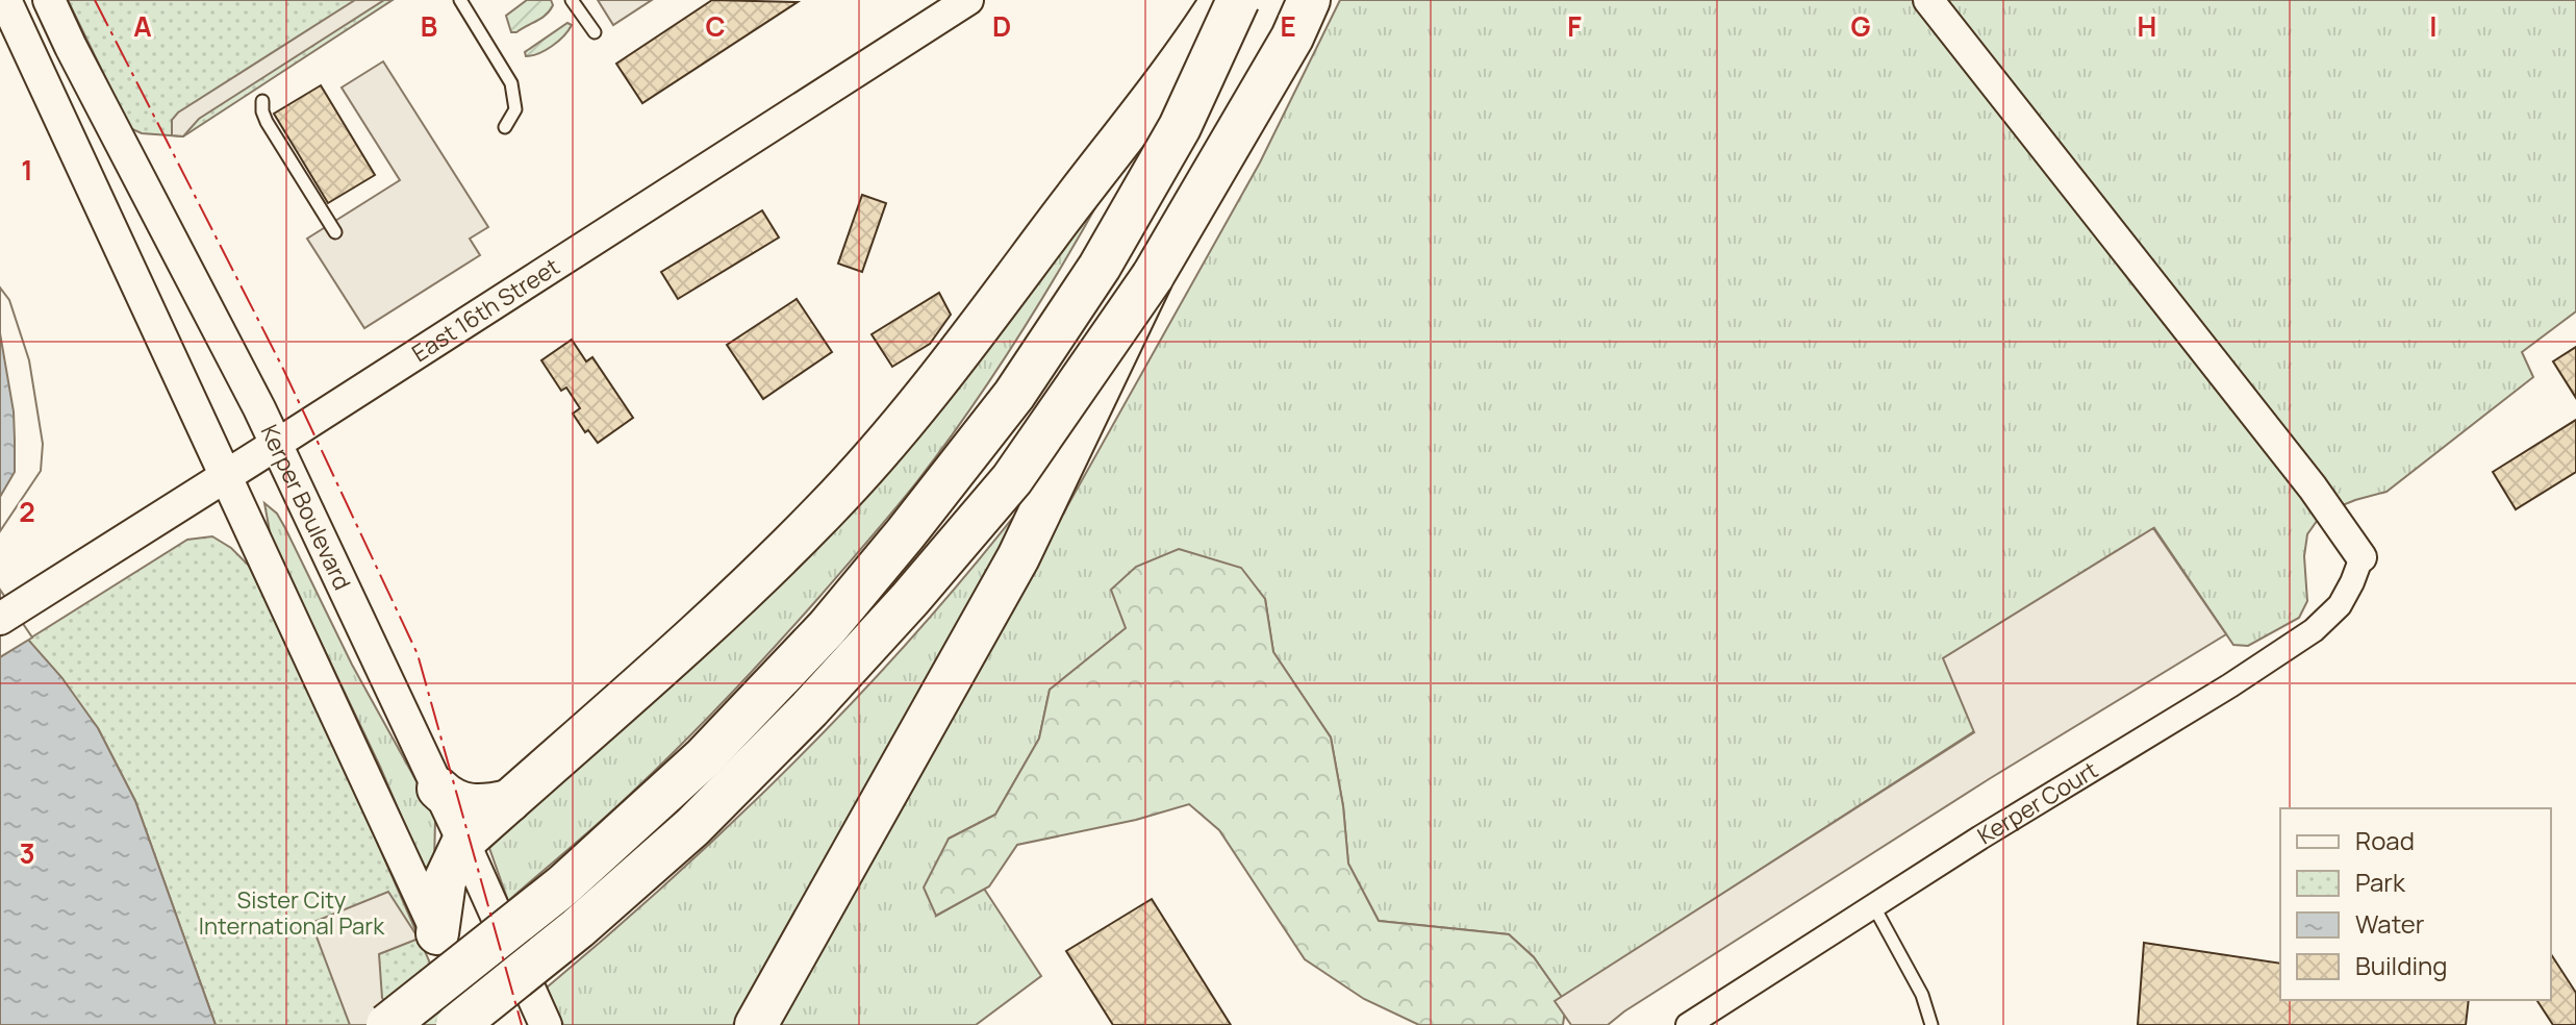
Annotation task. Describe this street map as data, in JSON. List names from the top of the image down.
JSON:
{
  "streets": {
    "main road": ["East 16th Street", "Kerper Boulevard"],
    "street": ["Kerper Court"]
  },
  "crossings": [
    ["East 16th Street", "Kerper Boulevard"]
  ],
  "parks": ["Sister City International Park"],
  "legend": [
    "Road",
    "Park",
    "Water",
    "Building"
  ],
  "grid": {
    "columns": [
      "A",
      "B",
      "C",
      "D",
      "E",
      "F",
      "G",
      "H",
      "I"
    ],
    "rows": ["1", "2", "3"]
  }
}
